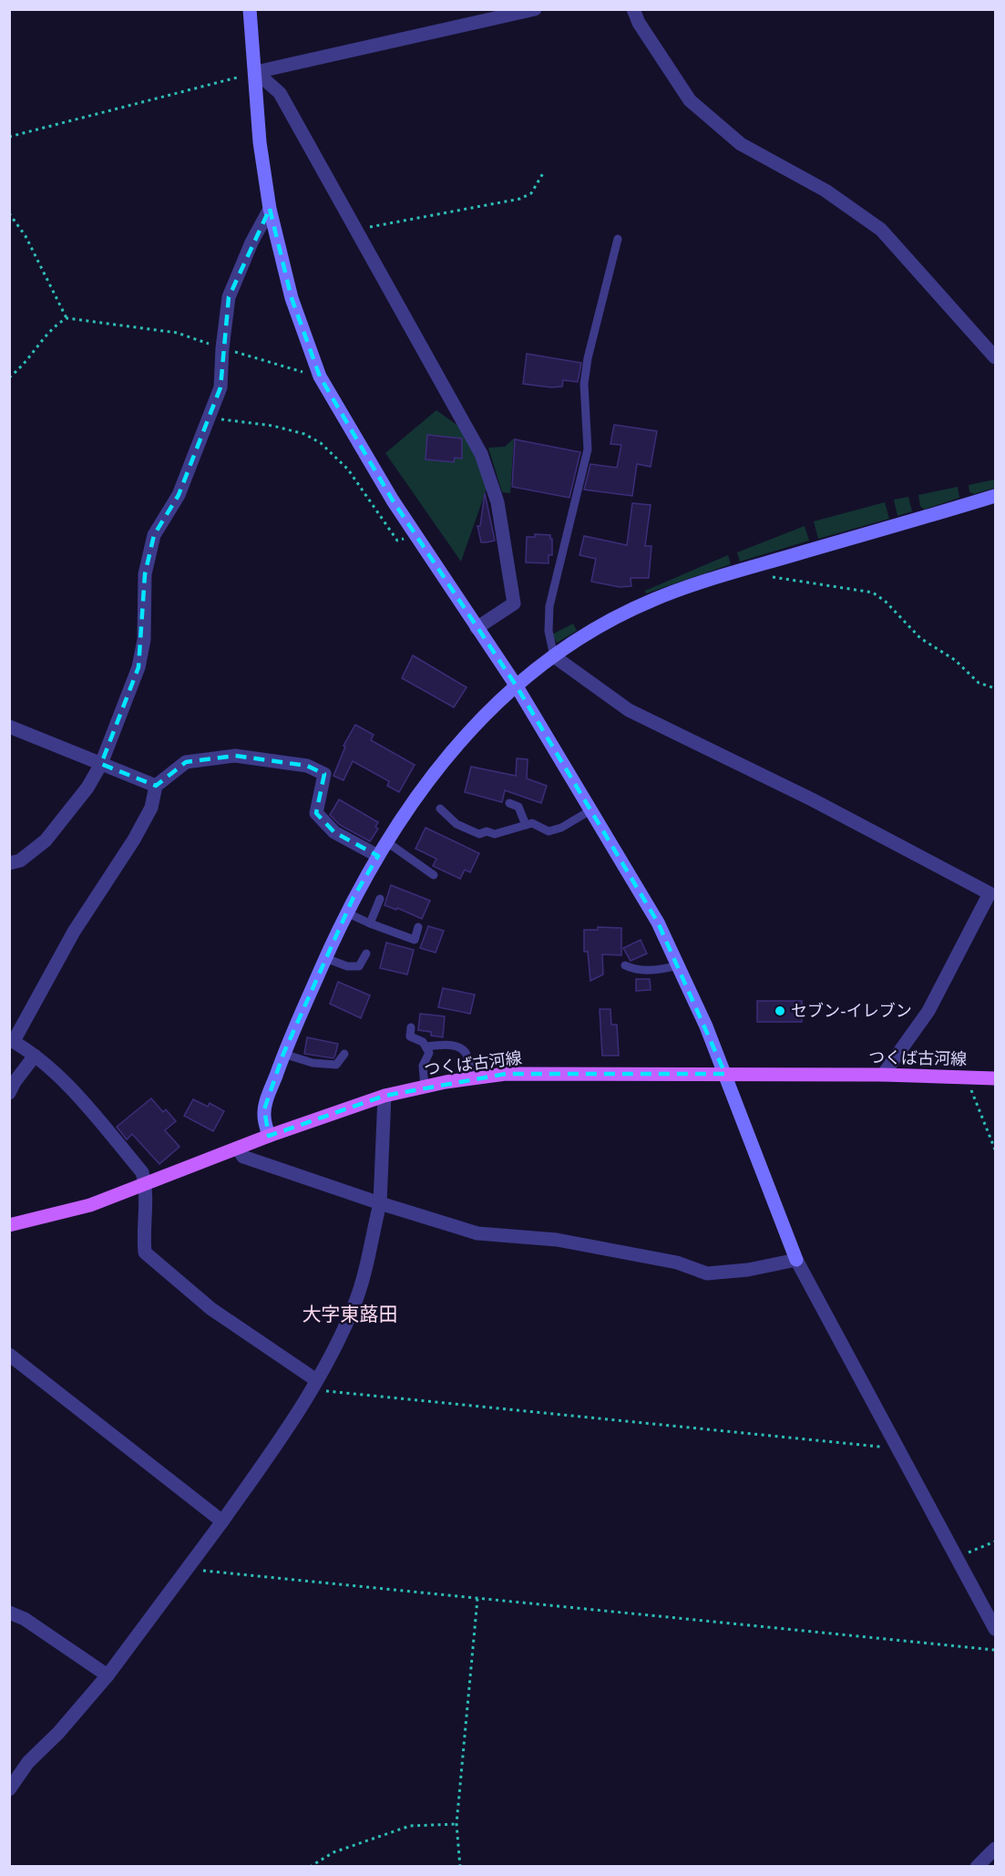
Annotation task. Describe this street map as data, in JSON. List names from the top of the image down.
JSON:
{
  "streets": {
    "main road": ["つくば古河線"]
  },
  "districts": ["大字東蕗田"],
  "places": ["セブン-イレブン"]
}
